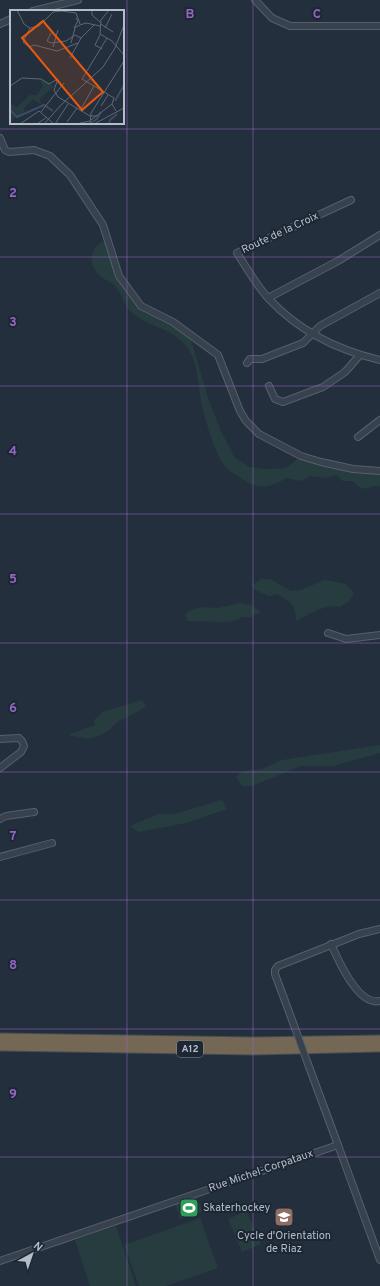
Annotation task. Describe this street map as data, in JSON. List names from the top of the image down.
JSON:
{
  "streets": {
    "highway": ["A12"],
    "street": ["Route de la Croix", "Rue Michel-Corpataux"]
  },
  "places": {
    "sports": ["Skaterhockey"],
    "school or university": ["Cycle d'Orientation de Riaz"]
  },
  "north": "top right",
  "grid": {
    "columns": ["B", "C"],
    "rows": [
      "2",
      "3",
      "4",
      "5",
      "6",
      "7",
      "8",
      "9"
    ]
  }
}
